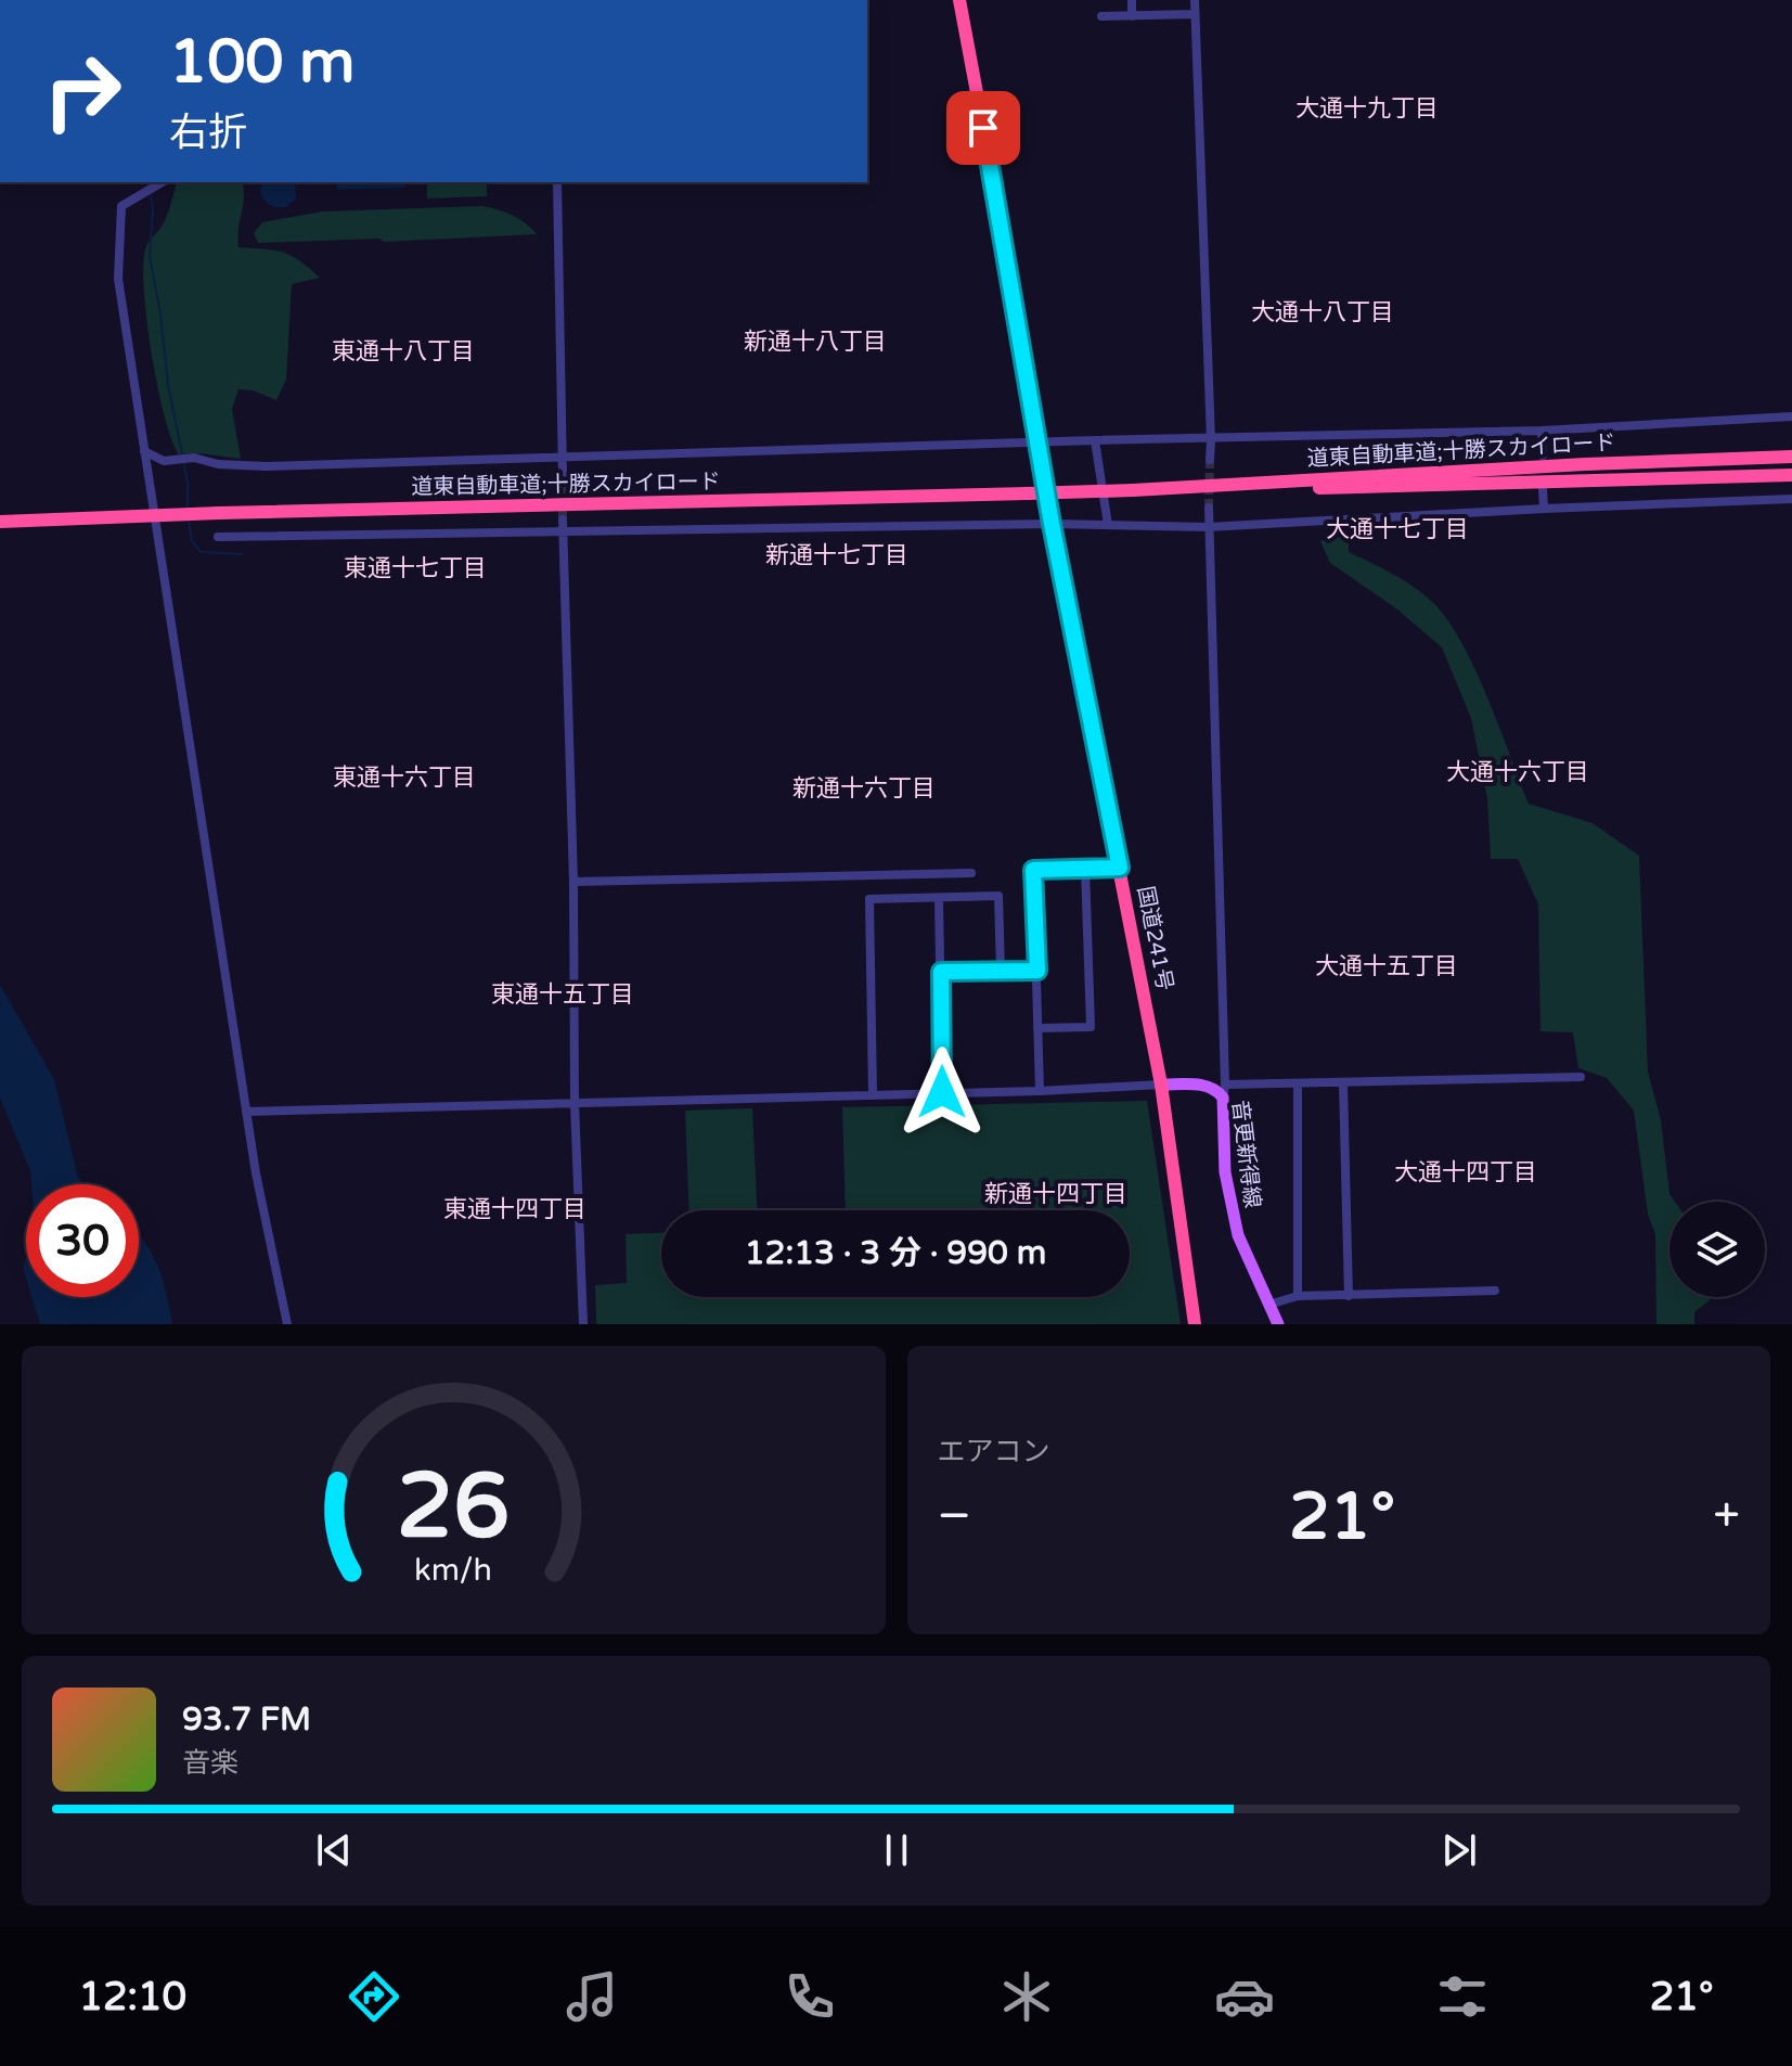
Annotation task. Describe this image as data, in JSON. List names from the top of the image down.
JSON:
{
  "streets": {
    "highway": ["道東自動車道;十勝スカイロード", "国道241号"],
    "main road": ["音更新得線"]
  },
  "crossings": [
    ["国道241号", "音更新得線"]
  ],
  "districts": [
    "大通十九丁目",
    "大通十八丁目",
    "新通十八丁目",
    "東通十八丁目",
    "大通十七丁目",
    "新通十七丁目",
    "東通十七丁目",
    "大通十六丁目",
    "東通十六丁目",
    "新通十六丁目",
    "大通十五丁目",
    "東通十五丁目",
    "大通十四丁目",
    "新通十四丁目",
    "東通十四丁目"
  ],
  "page": {
    "turn": ["100 m", "右折"],
    "limit": "30",
    "trip": "12:13 · 3 分 · 990 m",
    "tile": "エアコン",
    "heat": ["−", "21°", "+"],
    "song": ["93.7 FM", "音楽"],
    "tabs": ["12:10", "21°"],
    "gauge": ["26", "km/h"]
  }
}
